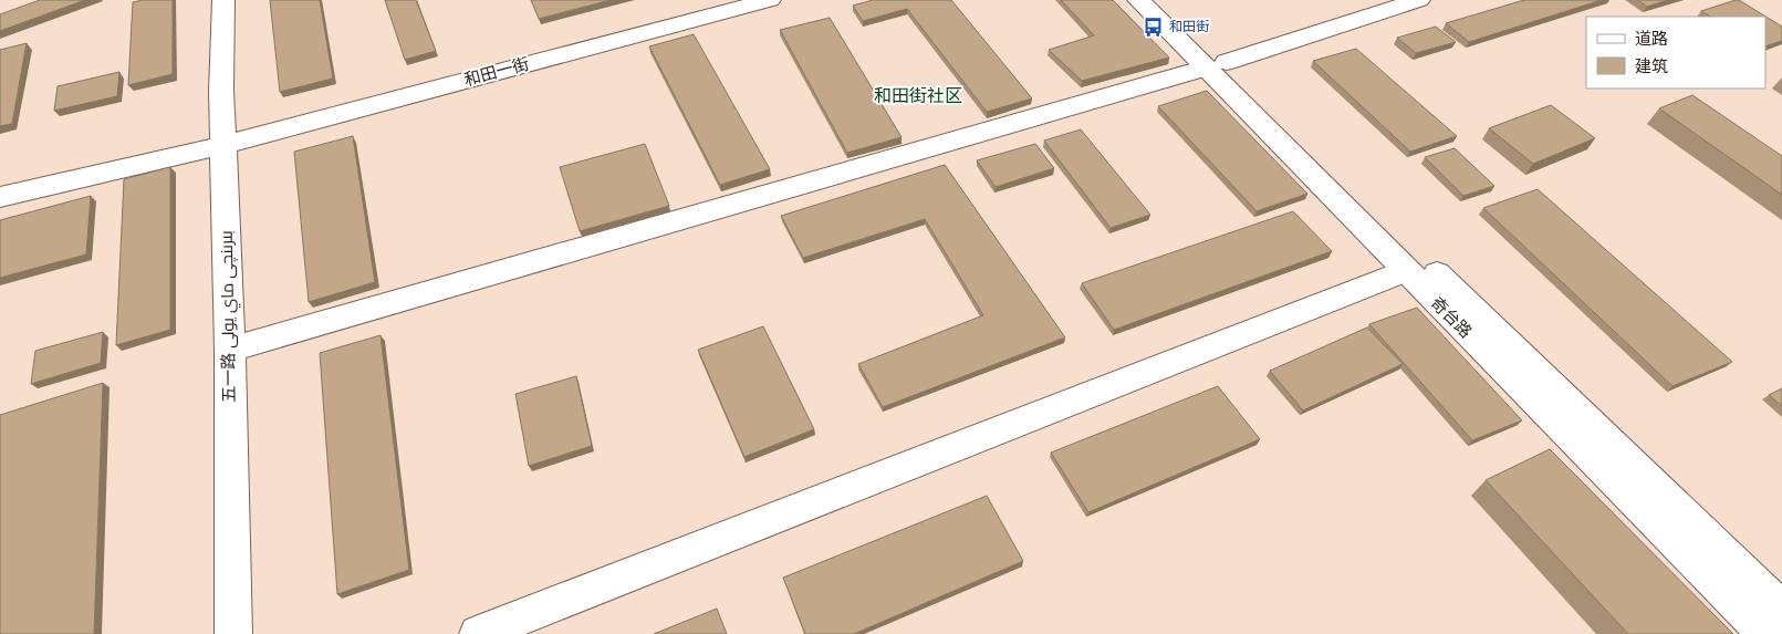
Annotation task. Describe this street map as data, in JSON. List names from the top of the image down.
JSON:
{
  "streets": {
    "street": ["和田一街", "五一路 بىرىنچى ماي يولى", "奇台路"]
  },
  "crossings": [
    ["和田一街", "五一路 بىرىنچى ماي يولى"]
  ],
  "districts": ["和田街社区"],
  "places": {
    "bus stop": ["和田街"]
  },
  "legend": ["道路", "建筑"]
}
